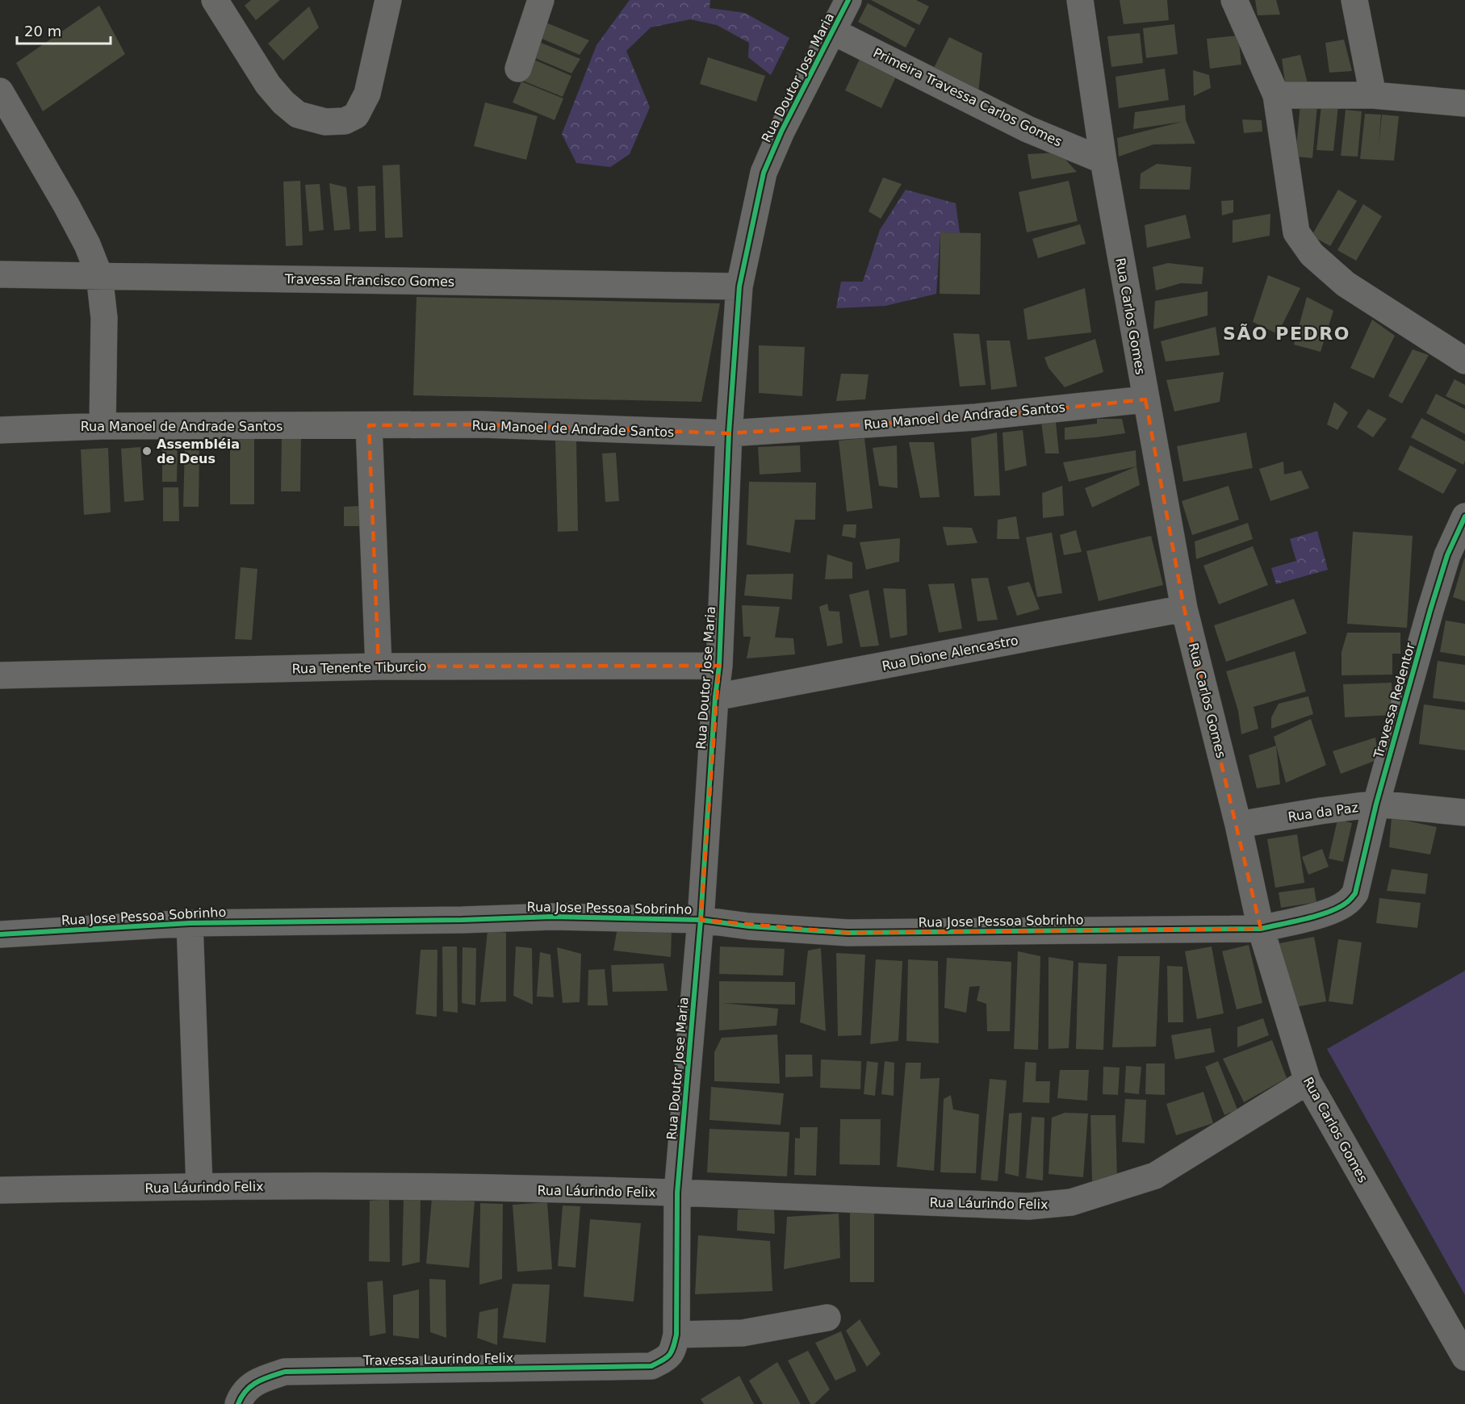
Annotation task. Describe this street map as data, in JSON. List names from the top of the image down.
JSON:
{
  "streets": {
    "street": [
      "Rua Doutor Jose Maria",
      "Primeira Travessa Carlos Gomes",
      "Travessa Francisco Gomes",
      "Rua Carlos Gomes",
      "Rua Manoel de Andrade Santos",
      "Rua Dione Alencastro",
      "Rua Tenente Tiburcio",
      "Travessa Redentor",
      "Rua da Paz",
      "Rua Jose Pessoa Sobrinho",
      "Rua Láurindo Felix",
      "Travessa Laurindo Felix"
    ]
  },
  "crossings": [
    ["Rua Doutor Jose Maria", "Primeira Travessa Carlos Gomes"],
    ["Rua Doutor Jose Maria", "Travessa Francisco Gomes"],
    ["Rua Doutor Jose Maria", "Rua Manoel de Andrade Santos"],
    ["Rua Doutor Jose Maria", "Rua Dione Alencastro"],
    ["Rua Doutor Jose Maria", "Rua Tenente Tiburcio"],
    ["Rua Doutor Jose Maria", "Rua Jose Pessoa Sobrinho"],
    ["Rua Doutor Jose Maria", "Rua Láurindo Felix"],
    ["Rua Doutor Jose Maria", "Travessa Laurindo Felix"],
    ["Primeira Travessa Carlos Gomes", "Rua Carlos Gomes"],
    ["Rua Carlos Gomes", "Rua Manoel de Andrade Santos"],
    ["Rua Carlos Gomes", "Rua Dione Alencastro"],
    ["Rua Carlos Gomes", "Rua da Paz"],
    ["Rua Carlos Gomes", "Rua Jose Pessoa Sobrinho"],
    ["Rua Carlos Gomes", "Rua Láurindo Felix"],
    ["Travessa Redentor", "Rua da Paz"],
    ["Travessa Redentor", "Rua Jose Pessoa Sobrinho"]
  ],
  "districts": ["SÃO PEDRO"],
  "places": ["Assembléia de Deus"],
  "scale_bar": "20 m"
}
